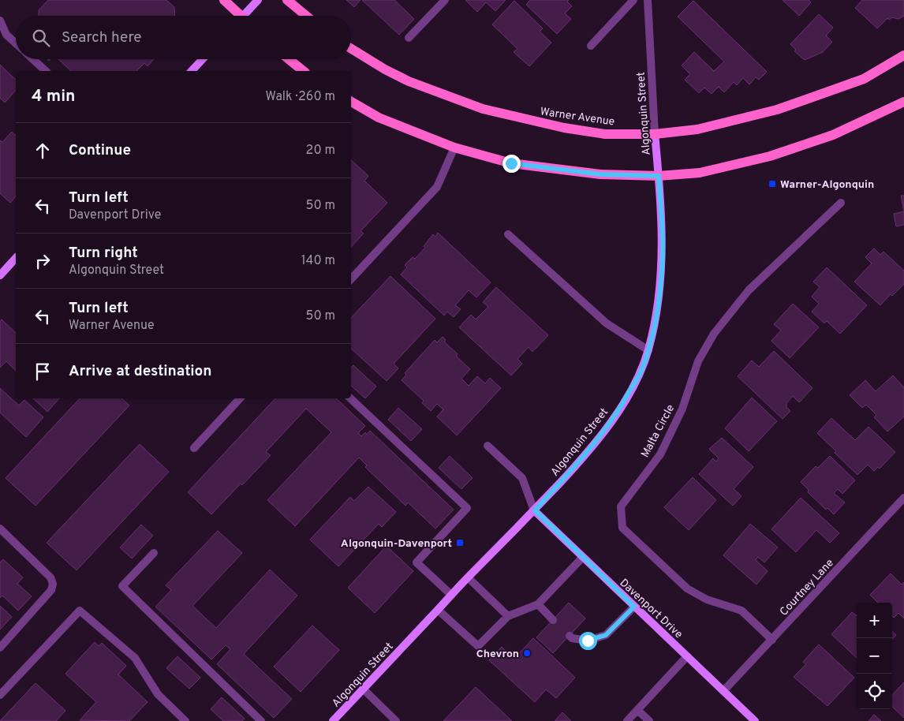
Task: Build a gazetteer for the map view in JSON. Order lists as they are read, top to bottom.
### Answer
{
  "streets": {
    "main road": ["Algonquin Street", "Warner Avenue", "Davenport Drive"],
    "street": ["Malta Circle", "Courtney Lane"]
  },
  "crossings": [
    ["Algonquin Street", "Warner Avenue"],
    ["Algonquin Street", "Davenport Drive"],
    ["Malta Circle", "Courtney Lane"],
    ["Courtney Lane", "Davenport Drive"]
  ],
  "places": {
    "transit": ["Warner-Algonquin", "Algonquin-Davenport"],
    "other": ["Chevron"]
  },
  "page": {
    "search": "Search here",
    "heading": ["4 min", "Walk · 260 m"],
    "list": [
      ["Continue", "20 m"],
      ["Turn left", "Davenport Drive", "50 m"],
      ["Turn right", "Algonquin Street", "140 m"],
      ["Turn left", "Warner Avenue", "50 m"],
      "Arrive at destination"
    ],
    "map_buttons": ["+", "−"]
  }
}
